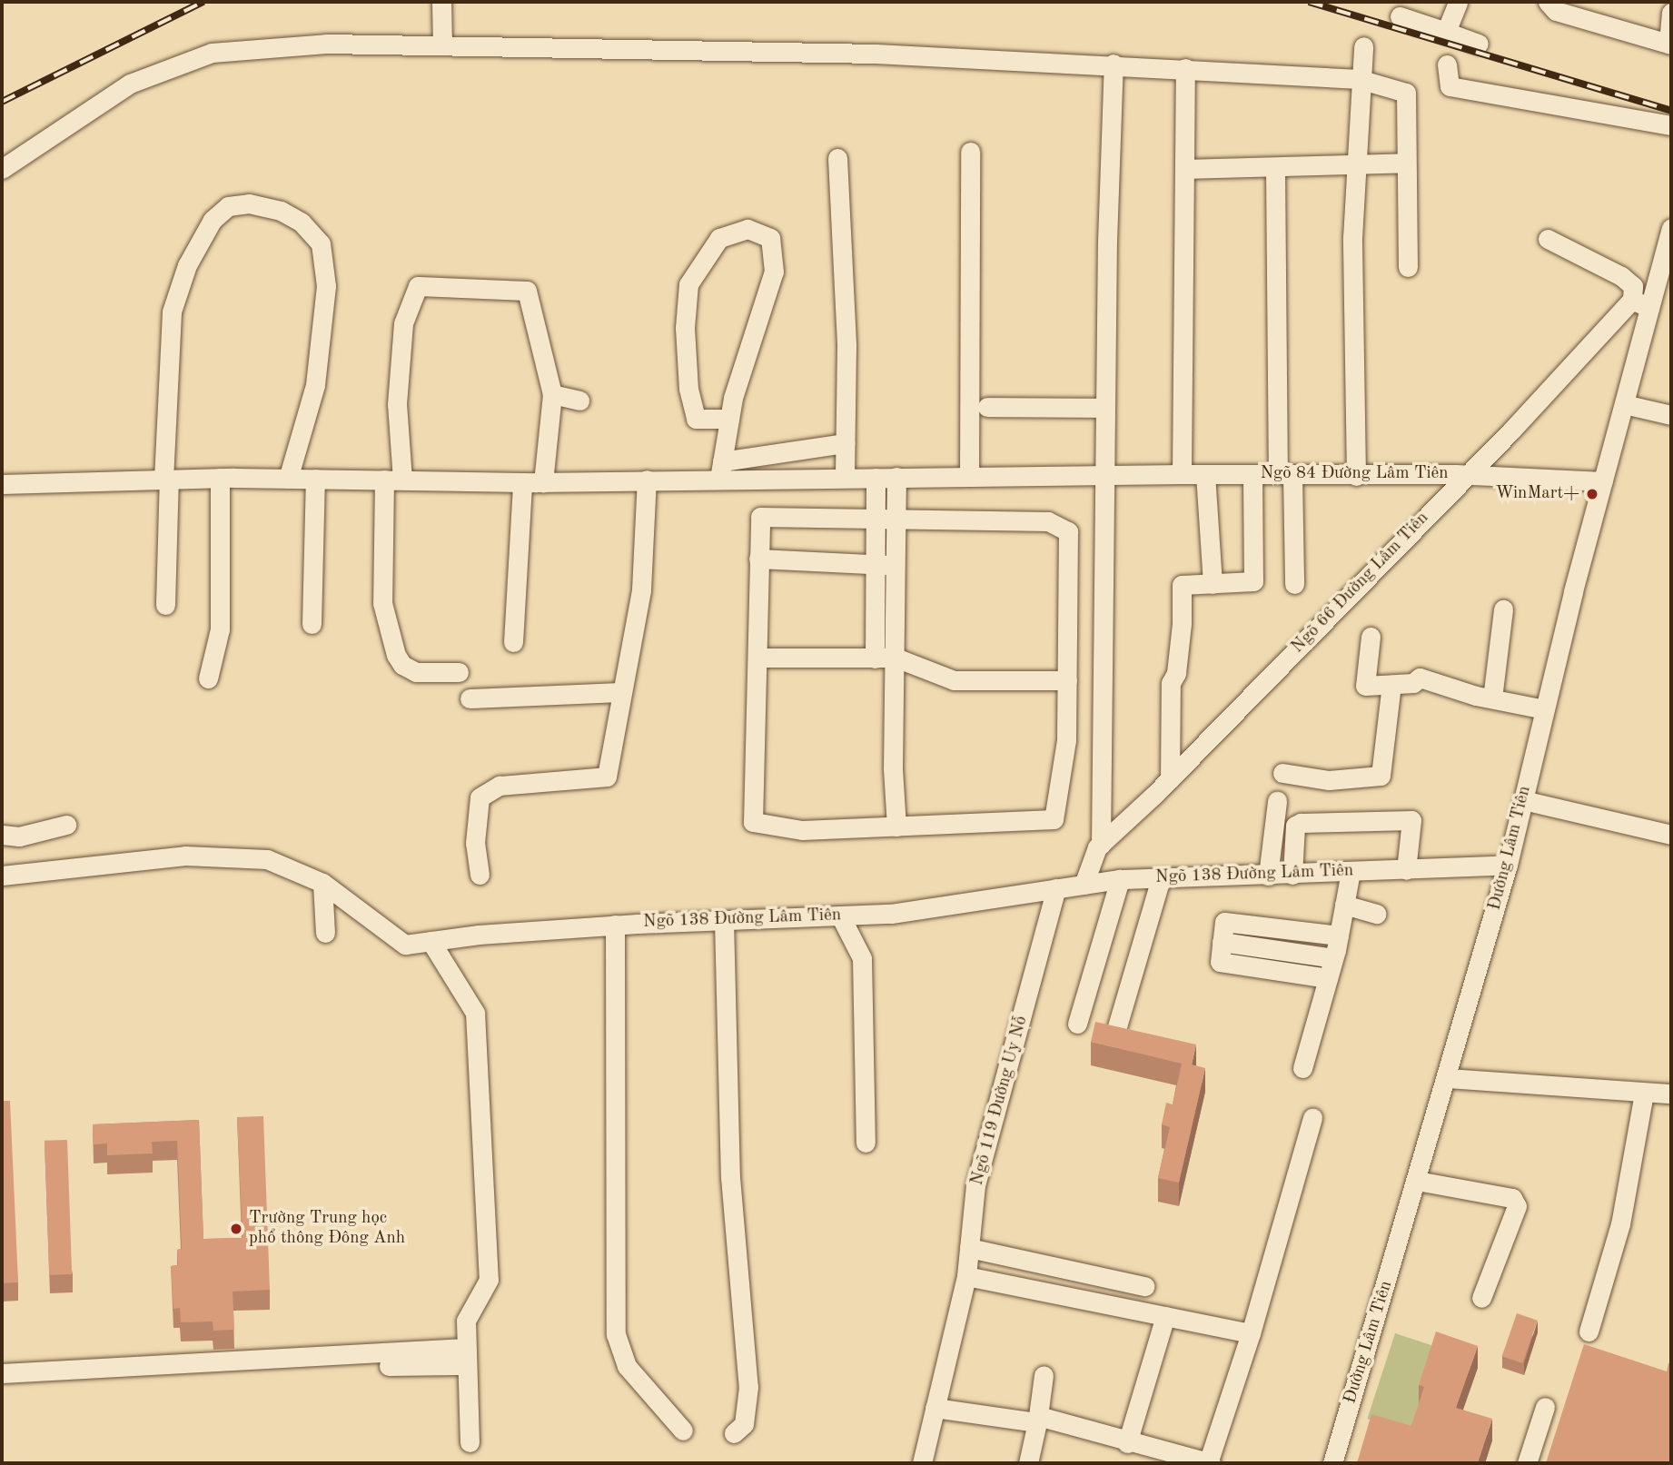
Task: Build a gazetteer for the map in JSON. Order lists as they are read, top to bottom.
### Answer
{
  "streets": {
    "street": [
      "Ngõ 84 Đường Lâm Tiên",
      "Ngõ 66 Đường Lâm Tiên",
      "Đường Lâm Tiên",
      "Ngõ 138 Đường Lâm Tiên",
      "Ngõ 119 Đường Uy Nỗ"
    ]
  },
  "crossings": [
    ["Ngõ 84 Đường Lâm Tiên", "Ngõ 66 Đường Lâm Tiên"],
    ["Ngõ 84 Đường Lâm Tiên", "Đường Lâm Tiên"],
    ["Ngõ 66 Đường Lâm Tiên", "Đường Lâm Tiên"],
    ["Ngõ 66 Đường Lâm Tiên", "Ngõ 138 Đường Lâm Tiên"],
    ["Đường Lâm Tiên", "Ngõ 138 Đường Lâm Tiên"],
    ["Ngõ 138 Đường Lâm Tiên", "Ngõ 119 Đường Uy Nỗ"]
  ],
  "places": ["WinMart+", "Trường Trung học phổ thông Đông Anh"]
}
